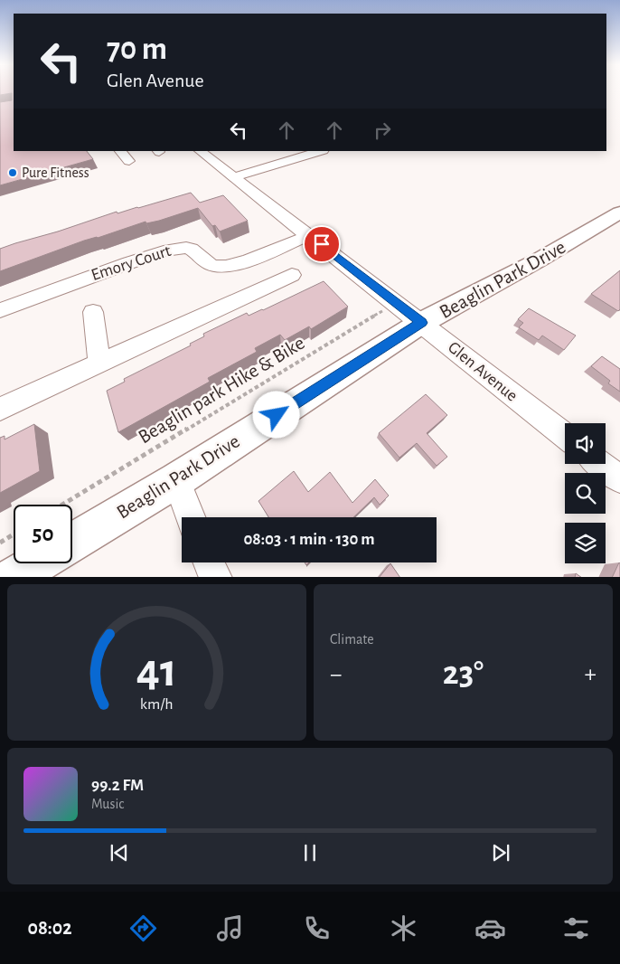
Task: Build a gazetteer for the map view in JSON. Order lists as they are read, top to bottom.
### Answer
{
  "streets": {
    "main road": ["Beaglin Park Drive"],
    "street": ["Emory Court", "Glen Avenue"],
    "path": ["Beaglin park Hike & Bike"]
  },
  "crossings": [
    ["Emory Court", "Glen Avenue"],
    ["Beaglin Park Drive", "Glen Avenue"],
    ["Glen Avenue", "Beaglin park Hike & Bike"]
  ],
  "places": ["Pure Fitness"],
  "page": {
    "turn": ["70 m", "Glen Avenue"],
    "limit": "50",
    "trip": "08:03 · 1 min · 130 m",
    "tile": "Climate",
    "heat": ["−", "23°", "+"],
    "song": ["99.2 FM", "Music"],
    "tabs": "08:02",
    "gauge": ["41", "km/h"]
  }
}
